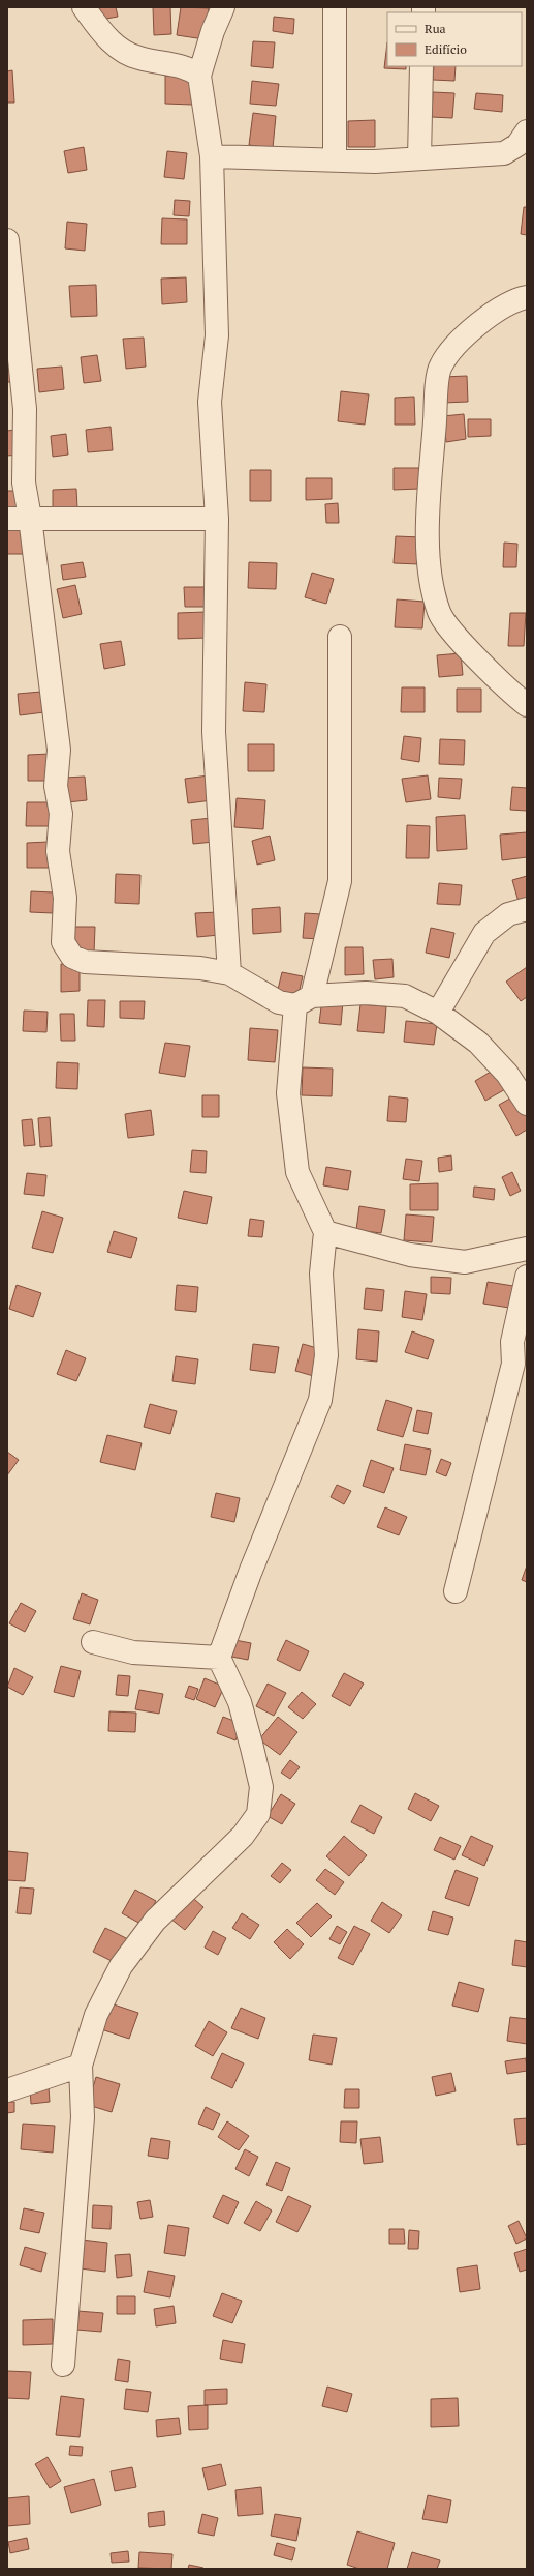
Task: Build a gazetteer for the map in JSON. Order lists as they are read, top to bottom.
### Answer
{
  "legend": ["Rua", "Edifício"]
}
